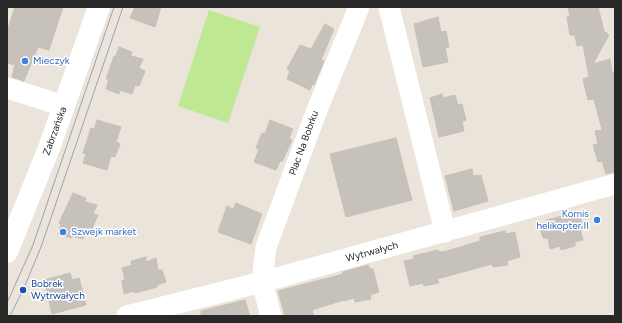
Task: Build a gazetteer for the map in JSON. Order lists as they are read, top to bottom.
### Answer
{
  "streets": {
    "street": ["Zabrzańska", "Plac Na Bobrku", "Wytrwałych"]
  },
  "crossings": [
    ["Plac Na Bobrku", "Wytrwałych"]
  ],
  "places": [
    "Mieczyk",
    "Komis helikopter II",
    "Szwejk market",
    "Bobrek Wytrwałych"
  ]
}
